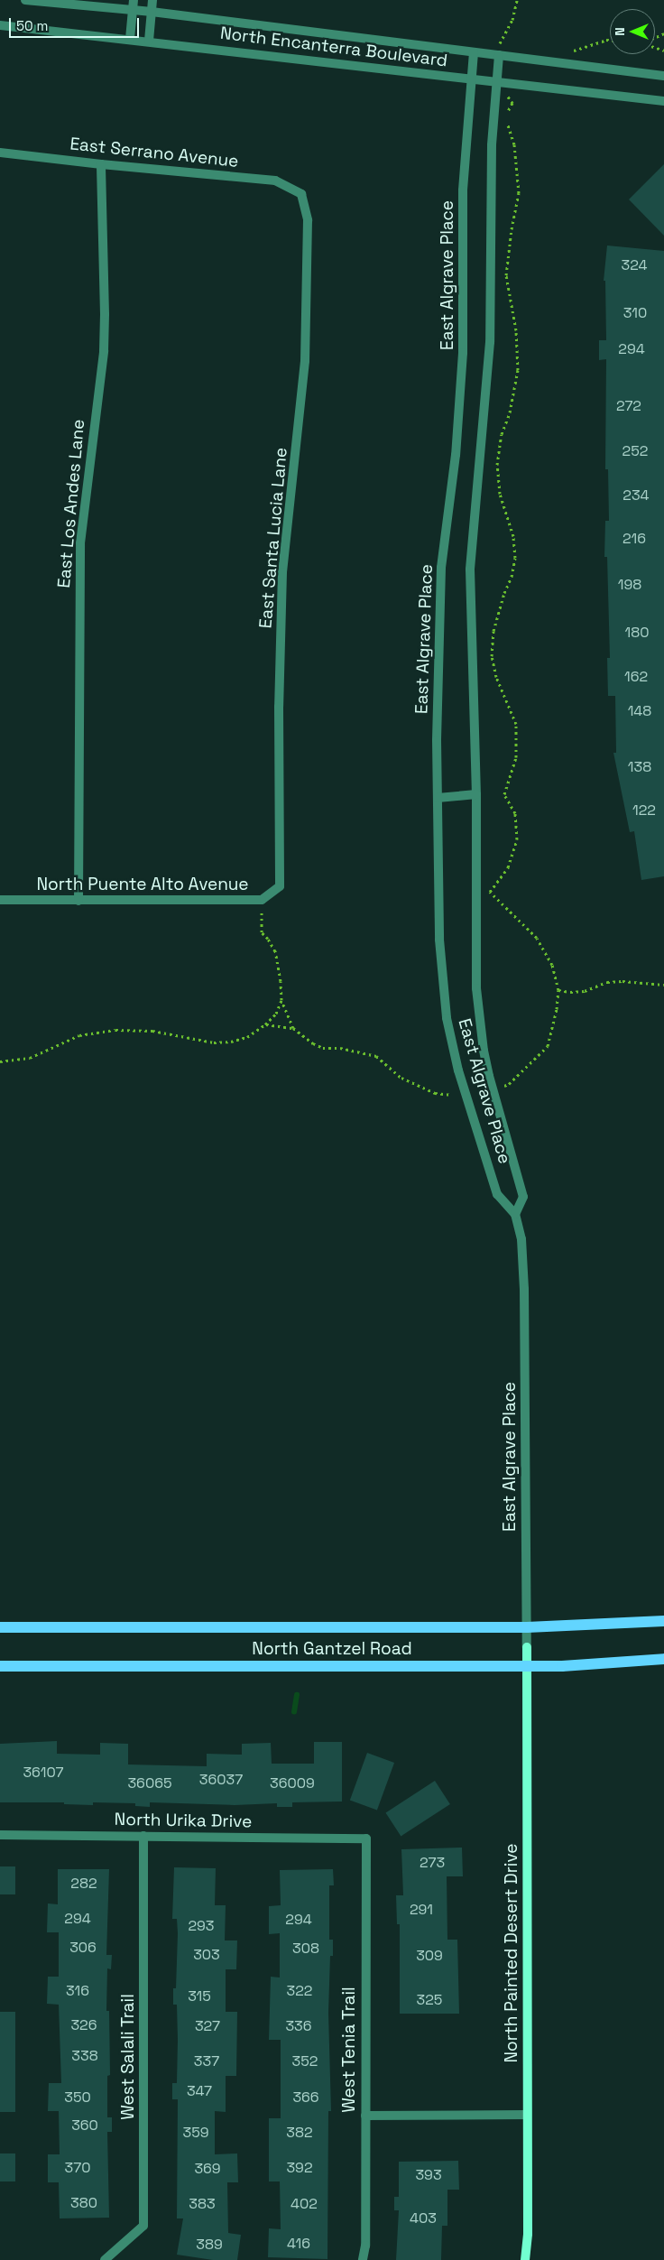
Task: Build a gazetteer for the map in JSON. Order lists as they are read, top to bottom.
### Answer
{
  "streets": {
    "main road": ["North Gantzel Road"],
    "street": [
      "North Encanterra Boulevard",
      "East Serrano Avenue",
      "East Algrave Place",
      "East Los Andes Lane",
      "East Santa Lucia Lane",
      "North Puente Alto Avenue",
      "North Urika Drive",
      "North Painted Desert Drive",
      "West Tenia Trail",
      "West Salali Trail"
    ]
  },
  "crossings": [
    ["North Encanterra Boulevard", "East Algrave Place"],
    ["East Serrano Avenue", "East Los Andes Lane"],
    ["East Serrano Avenue", "East Santa Lucia Lane"],
    ["East Algrave Place", "North Gantzel Road"],
    ["East Algrave Place", "North Painted Desert Drive"],
    ["East Los Andes Lane", "North Puente Alto Avenue"],
    ["East Santa Lucia Lane", "North Puente Alto Avenue"],
    ["North Gantzel Road", "North Painted Desert Drive"],
    ["North Urika Drive", "West Tenia Trail"],
    ["North Urika Drive", "West Salali Trail"]
  ],
  "house_numbers": [
    "324",
    "310",
    "294",
    "272",
    "252",
    "234",
    "216",
    "198",
    "180",
    "162",
    "148",
    "138",
    "122",
    "36107",
    "36037",
    "36065",
    "36009",
    "273",
    "282",
    "291",
    "294",
    "294",
    "293",
    "306",
    "308",
    "303",
    "309",
    "316",
    "322",
    "315",
    "325",
    "326",
    "327",
    "336",
    "338",
    "337",
    "352",
    "347",
    "350",
    "366",
    "360",
    "359",
    "382",
    "370",
    "392",
    "369",
    "393",
    "380",
    "383",
    "402",
    "403",
    "416",
    "389"
  ],
  "scale_bar": "50 m",
  "north": "left"
}
